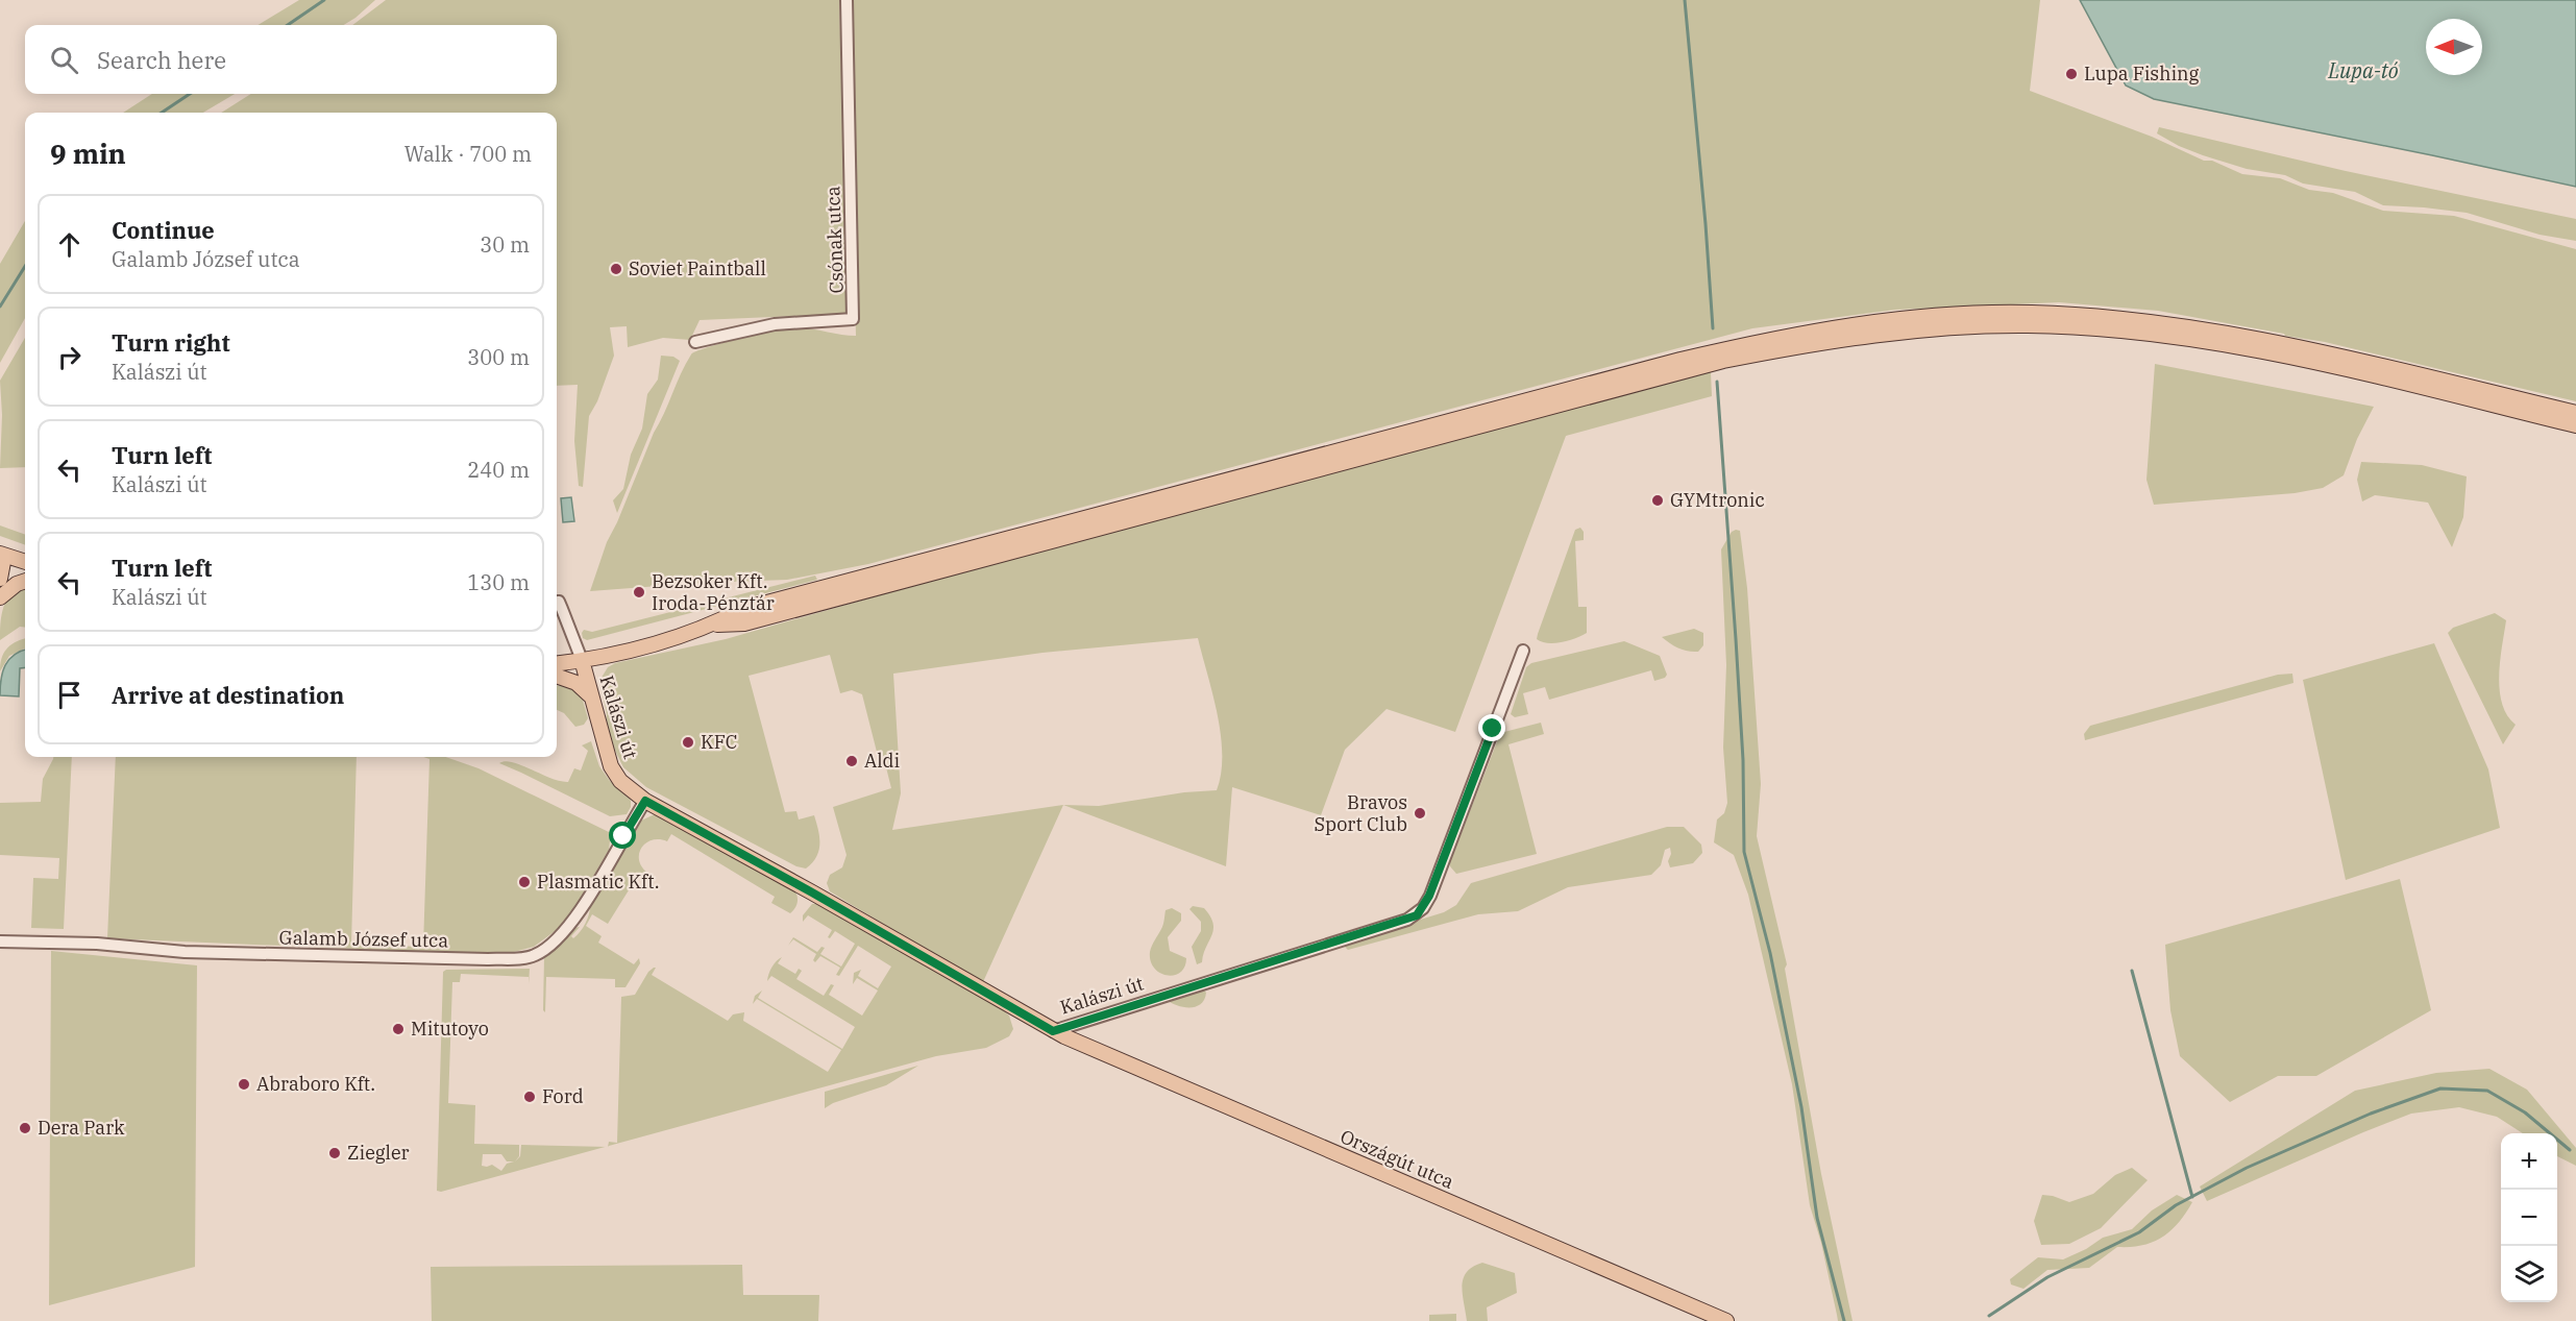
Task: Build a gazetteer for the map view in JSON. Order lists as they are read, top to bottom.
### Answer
{
  "streets": {
    "main road": ["Kalászi út", "Országút utca"],
    "street": ["Csónak utca", "Galamb József utca"]
  },
  "crossings": [
    ["Kalászi út", "Galamb József utca"],
    ["Kalászi út", "Országút utca"]
  ],
  "water": ["Lupa-tó"],
  "places": [
    "Lupa Fishing",
    "Soviet Paintball",
    "GYMtronic",
    "Bezsoker Kft. Iroda-Pénztár",
    "KFC",
    "Aldi",
    "Bravos Sport Club",
    "Plasmatic Kft.",
    "Mitutoyo",
    "Abraboro Kft.",
    "Ford",
    "Dera Park",
    "Ziegler"
  ],
  "north": "left",
  "page": {
    "search": "Search here",
    "heading": ["9 min", "Walk · 700 m"],
    "list": [
      ["Continue", "Galamb József utca", "30 m"],
      ["Turn right", "Kalászi út", "300 m"],
      ["Turn left", "Kalászi út", "240 m"],
      ["Turn left", "Kalászi út", "130 m"],
      "Arrive at destination"
    ],
    "map_buttons": ["+", "−"]
  }
}
